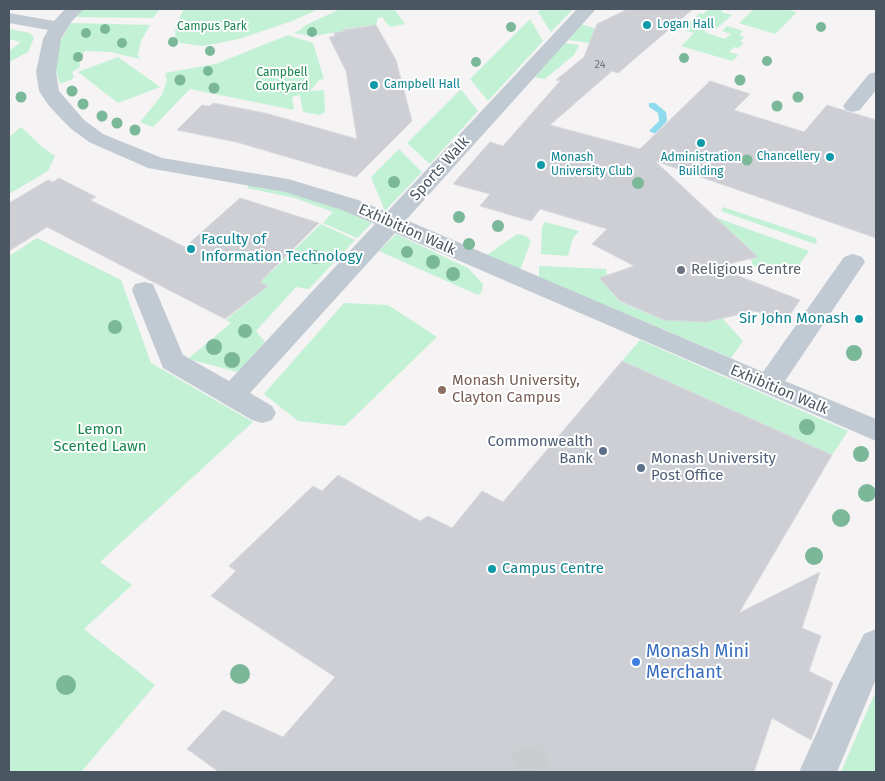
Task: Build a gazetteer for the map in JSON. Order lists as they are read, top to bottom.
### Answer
{
  "streets": {
    "street": ["Sports Walk", "Exhibition Walk"]
  },
  "crossings": [
    ["Sports Walk", "Exhibition Walk"]
  ],
  "parks": ["Campus Park", "Campbell Courtyard", "Lemon Scented Lawn"],
  "places": [
    "Logan Hall",
    "Campbell Hall",
    "Administration Building",
    "Chancellery",
    "Monash University Club",
    "Faculty of Information Technology",
    "Religious Centre",
    "Sir John Monash",
    "Monash University, Clayton Campus",
    "Commonwealth Bank",
    "Monash University Post Office",
    "Campus Centre",
    "Monash Mini Merchant"
  ],
  "house_numbers": ["24"]
}
